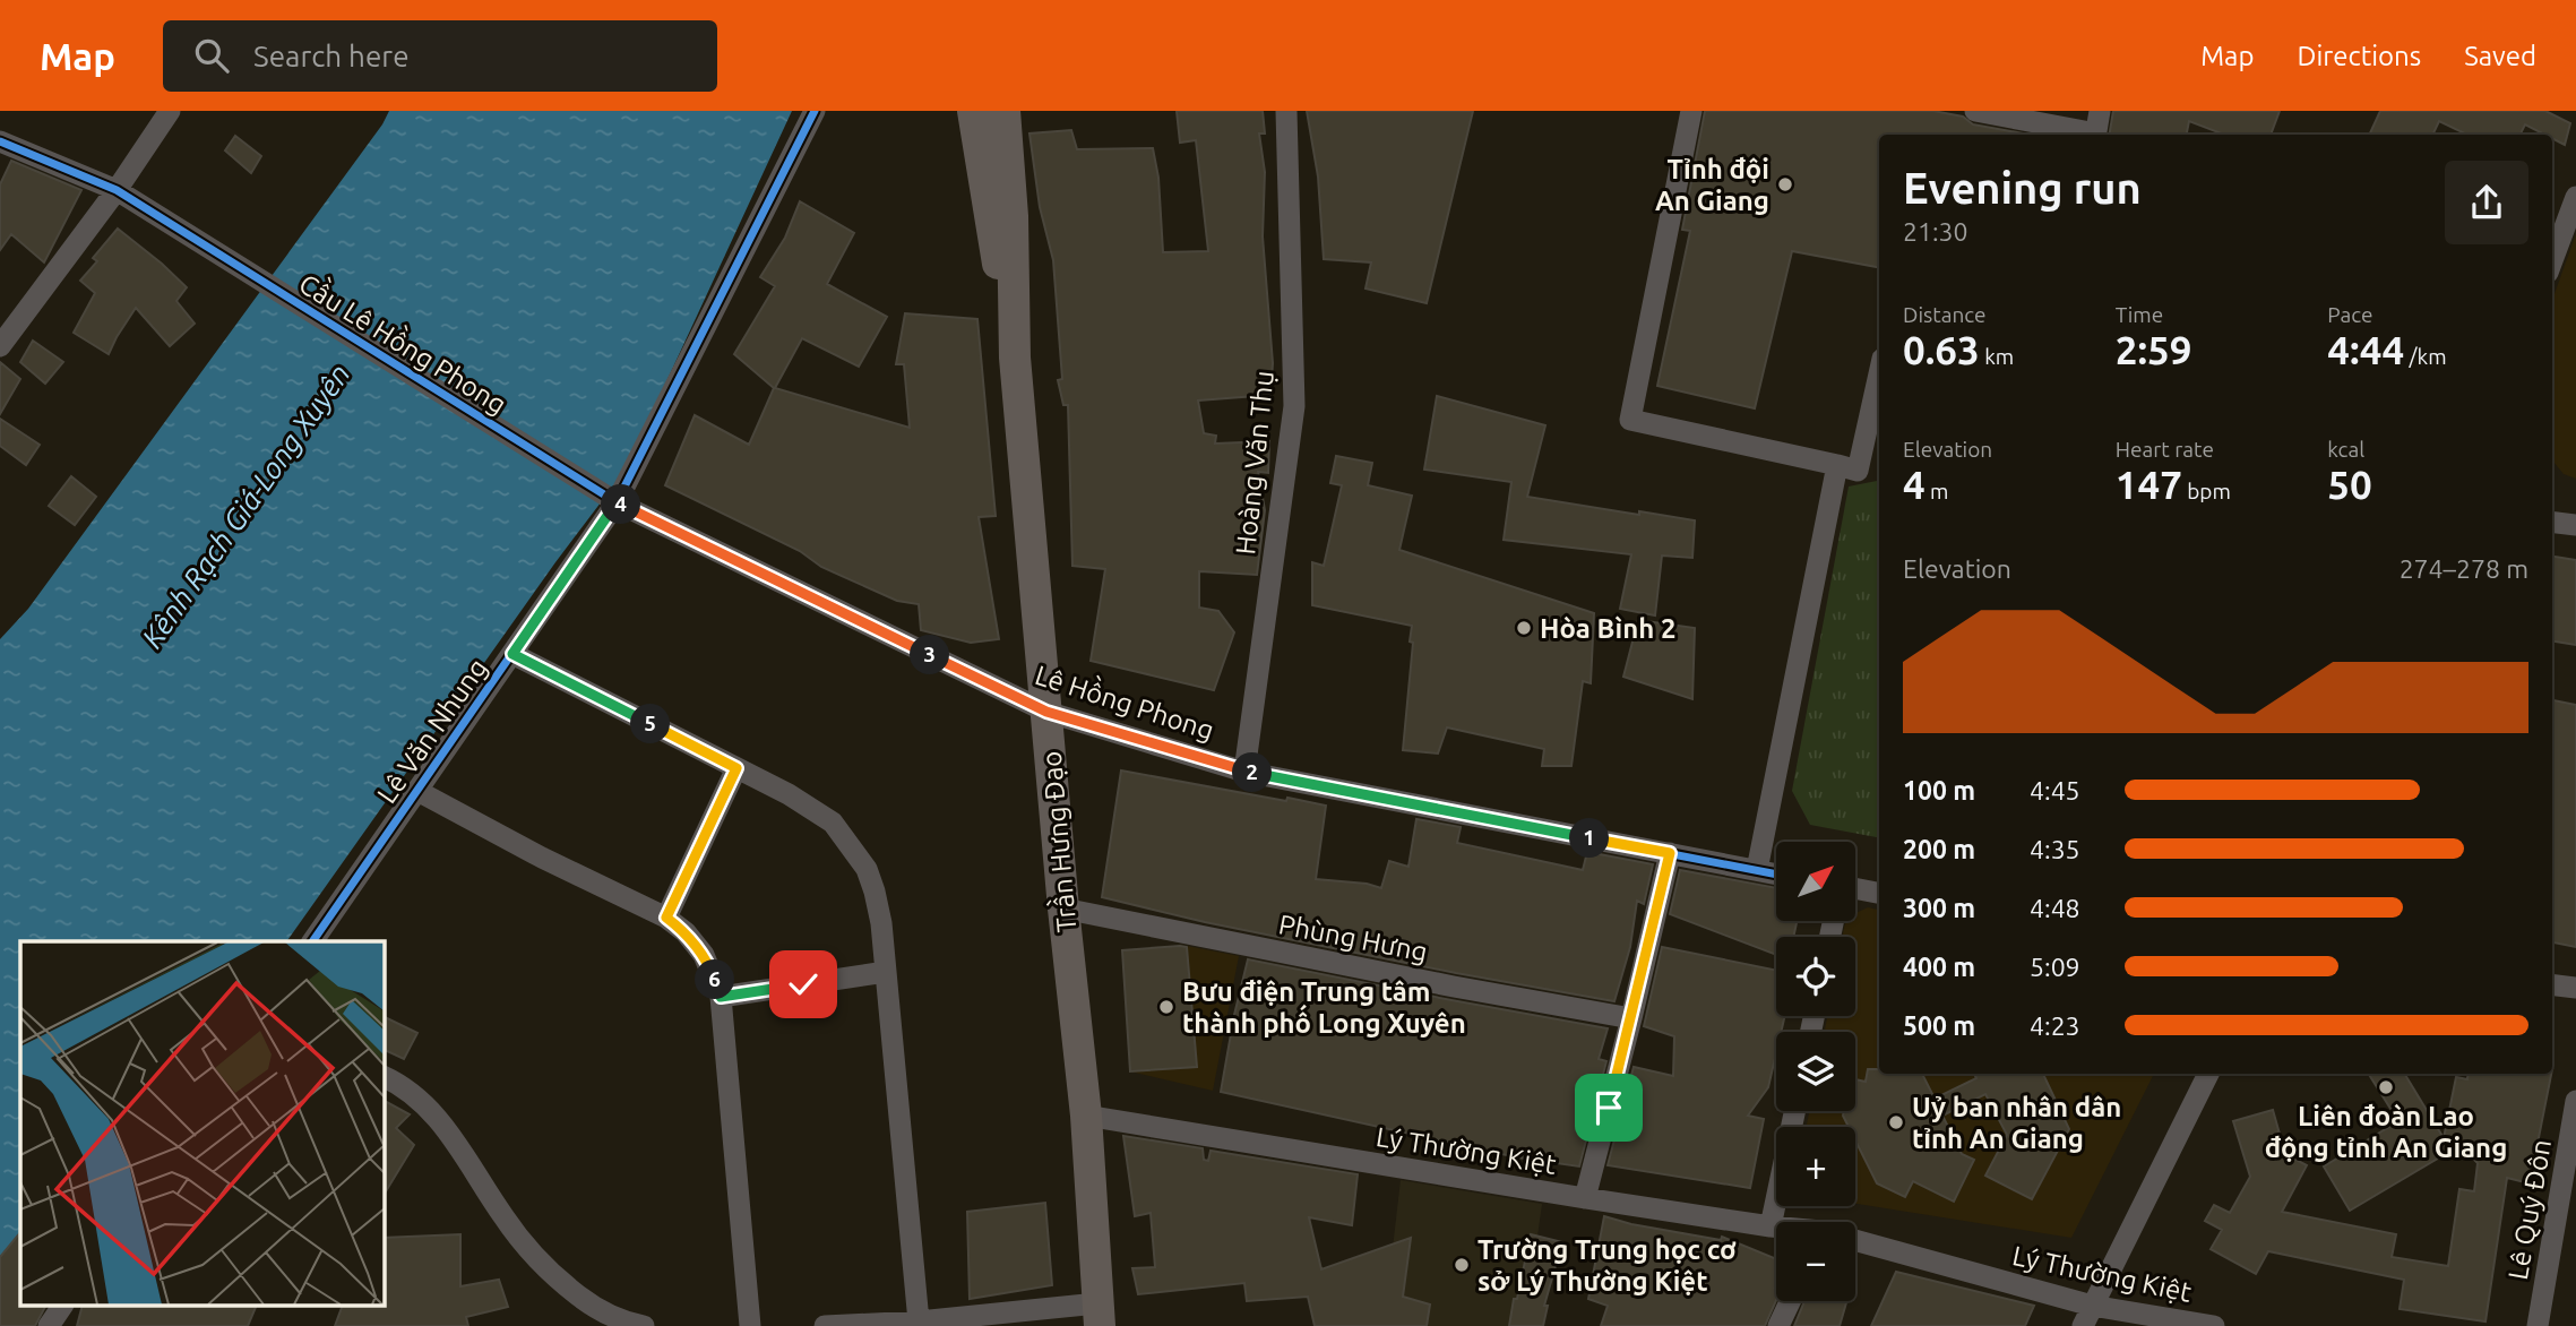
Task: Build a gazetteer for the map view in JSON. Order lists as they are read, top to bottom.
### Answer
{
  "streets": {
    "highway": ["Trần Hưng Đạo"],
    "street": [
      "Cầu Lê Hồng Phong",
      "Hoàng Văn Thụ",
      "Lê Hồng Phong",
      "Lê Văn Nhung",
      "Phùng Hưng",
      "Lý Thường Kiệt",
      "Lê Quý Đôn"
    ]
  },
  "crossings": [
    ["Cầu Lê Hồng Phong", "Lê Hồng Phong"],
    ["Cầu Lê Hồng Phong", "Lê Văn Nhung"],
    ["Hoàng Văn Thụ", "Lê Hồng Phong"],
    ["Lê Hồng Phong", "Lê Văn Nhung"],
    ["Lê Hồng Phong", "Trần Hưng Đạo"],
    ["Trần Hưng Đạo", "Phùng Hưng"],
    ["Trần Hưng Đạo", "Lý Thường Kiệt"]
  ],
  "water": ["Kênh Rạch Giá-Long Xuyên"],
  "places": [
    "Tỉnh đội An Giang",
    "Hòa Bình 2",
    "Bưu điện Trung tâm thành phố Long Xuyên",
    "Liên đoàn Lao động tỉnh An Giang",
    "Uỷ ban nhân dân tỉnh An Giang",
    "Trường Trung học cơ sở Lý Thường Kiệt"
  ],
  "north": "top right",
  "page": {
    "header": "Map",
    "search": "Search here",
    "nav": ["Map", "Directions", "Saved"],
    "heading": ["Evening run", "21:30"],
    "stats": [
      ["Distance", "0.63 km"],
      ["Time", "2:59"],
      ["Pace", "4:44 /km"],
      ["Elevation", "4 m"],
      ["Heart rate", "147 bpm"],
      ["kcal", "50"]
    ],
    "pins": [
      "4",
      "3",
      "5",
      "2",
      "1",
      "6"
    ],
    "chart": ["Elevation", "274–278 m"],
    "list": [
      {
        "name": "100 m",
        "note": "4:45"
      },
      {
        "name": "200 m",
        "note": "4:35"
      },
      {
        "name": "300 m",
        "note": "4:48"
      },
      {
        "name": "400 m",
        "note": "5:09"
      },
      {
        "name": "500 m",
        "note": "4:23"
      }
    ],
    "map_buttons": ["+", "−"]
  }
}
